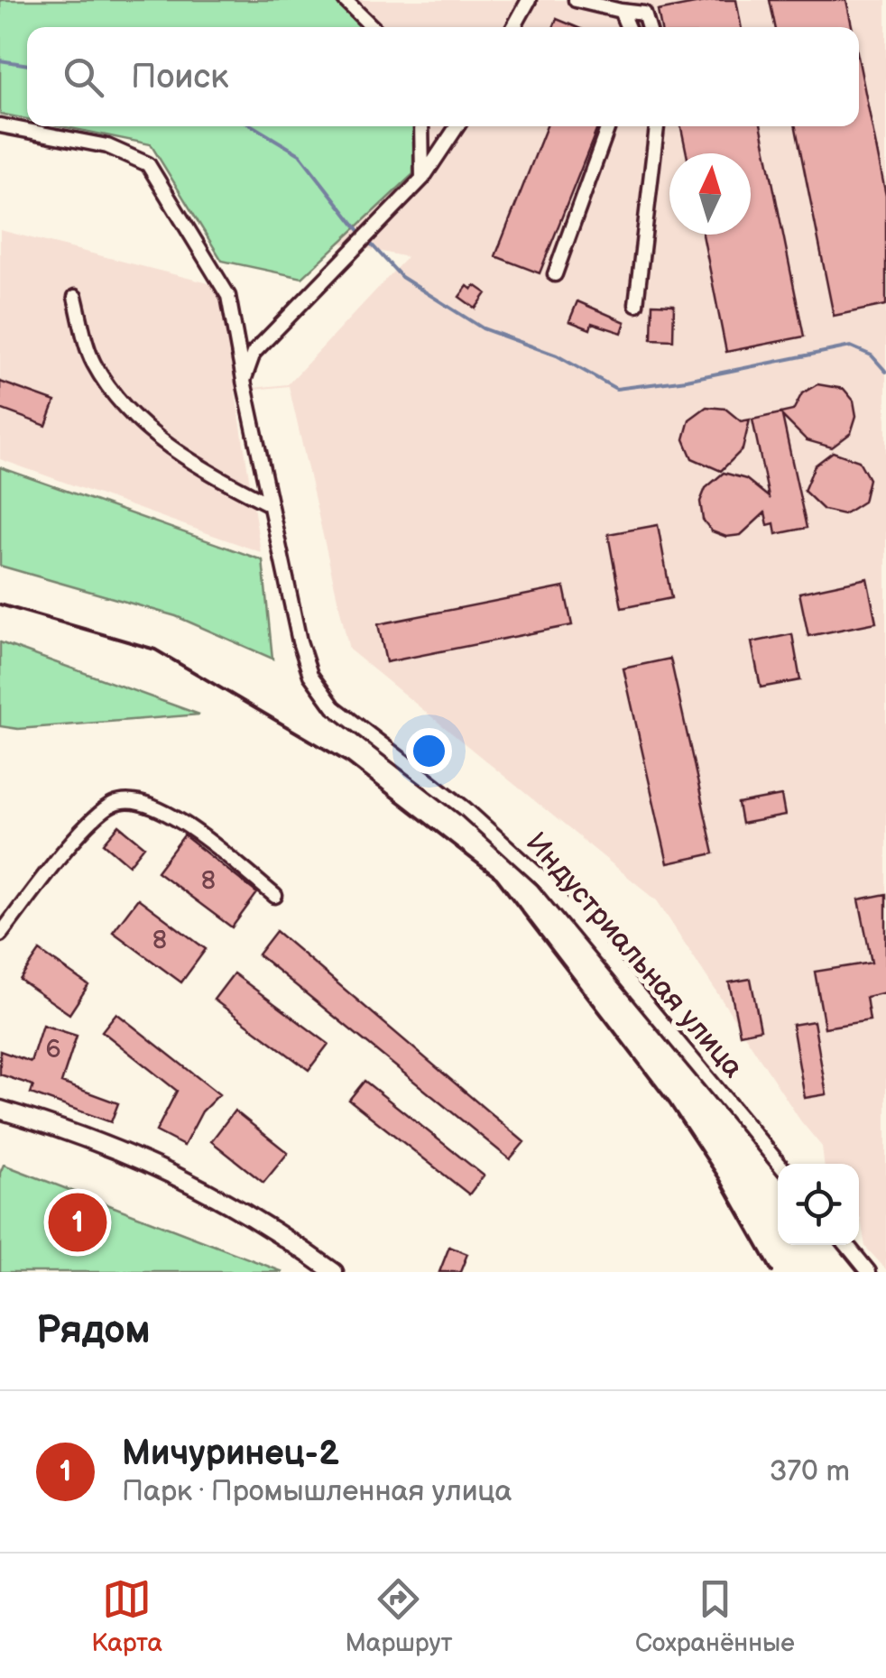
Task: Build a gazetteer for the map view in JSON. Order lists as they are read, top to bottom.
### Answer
{
  "streets": {
    "street": ["Индустриальная улица"]
  },
  "house_numbers": ["8", "8", "6"],
  "north": "top",
  "page": {
    "search": "Поиск",
    "pins": "1",
    "heading": "Рядом",
    "list": [
      {
        "mark": "1",
        "name": "Мичуринец-2",
        "note": "Парк · Промышленная улица",
        "value": "370 m"
      }
    ],
    "nav": ["Карта", "Маршрут", "Сохранённые"]
  }
}
